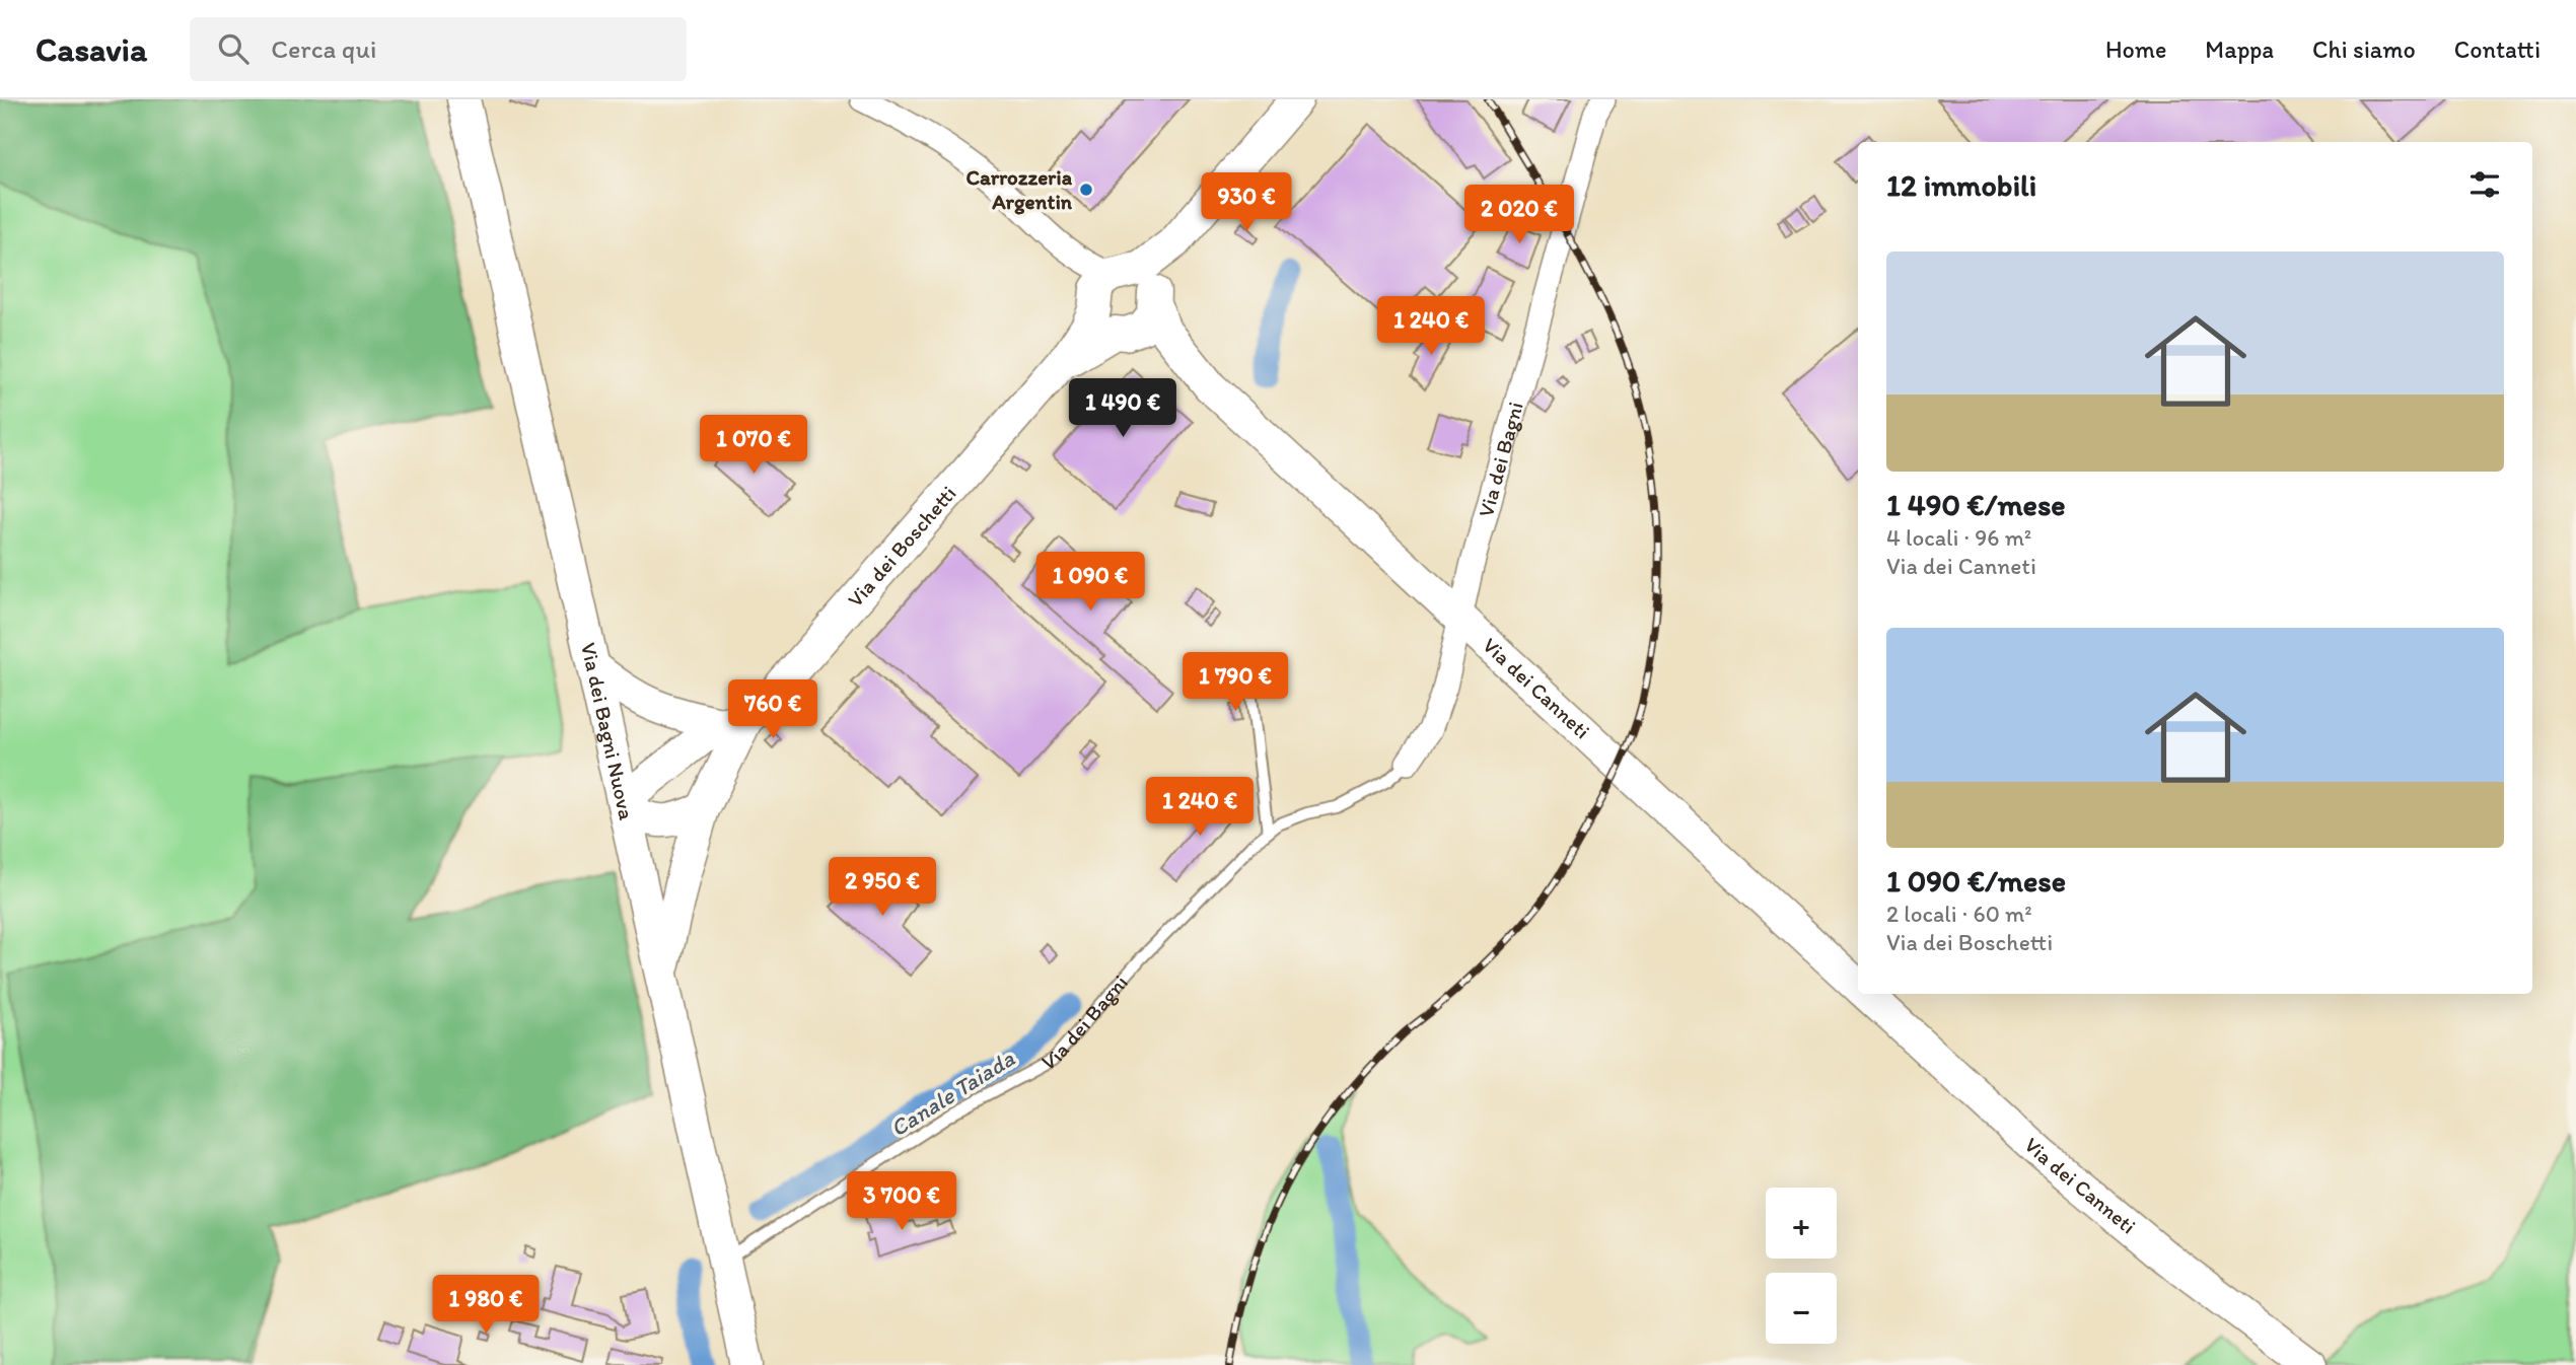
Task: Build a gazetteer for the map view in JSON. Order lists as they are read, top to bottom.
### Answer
{
  "streets": {
    "street": [
      "Via dei Bagni",
      "Via dei Boschetti",
      "Via dei Canneti",
      "Via dei Bagni Nuova"
    ]
  },
  "crossings": [
    ["Via dei Bagni", "Via dei Canneti"],
    ["Via dei Bagni", "Via dei Bagni Nuova"],
    ["Via dei Boschetti", "Via dei Canneti"],
    ["Via dei Boschetti", "Via dei Bagni Nuova"]
  ],
  "water": ["Canale Taiada"],
  "places": ["Carrozzeria Argentin"],
  "page": {
    "header": "Casavia",
    "search": "Cerca qui",
    "nav": [
      "Home",
      "Mappa",
      "Chi siamo",
      "Contatti"
    ],
    "heading": "12 immobili",
    "price": [
      "930 €",
      "2 020 €",
      "1 240 €",
      "1 490 €",
      "1 070 €",
      "1 090 €",
      "1 790 €",
      "760 €",
      "1 240 €",
      "2 950 €",
      "3 700 €",
      "1 980 €"
    ],
    "list": [
      {
        "name": "1 490 €/mese",
        "note": "4 locali · 96 m² · Via dei Canneti"
      },
      {
        "name": "1 090 €/mese",
        "note": "2 locali · 60 m² · Via dei Boschetti"
      }
    ],
    "map_buttons": ["+", "−"]
  }
}
